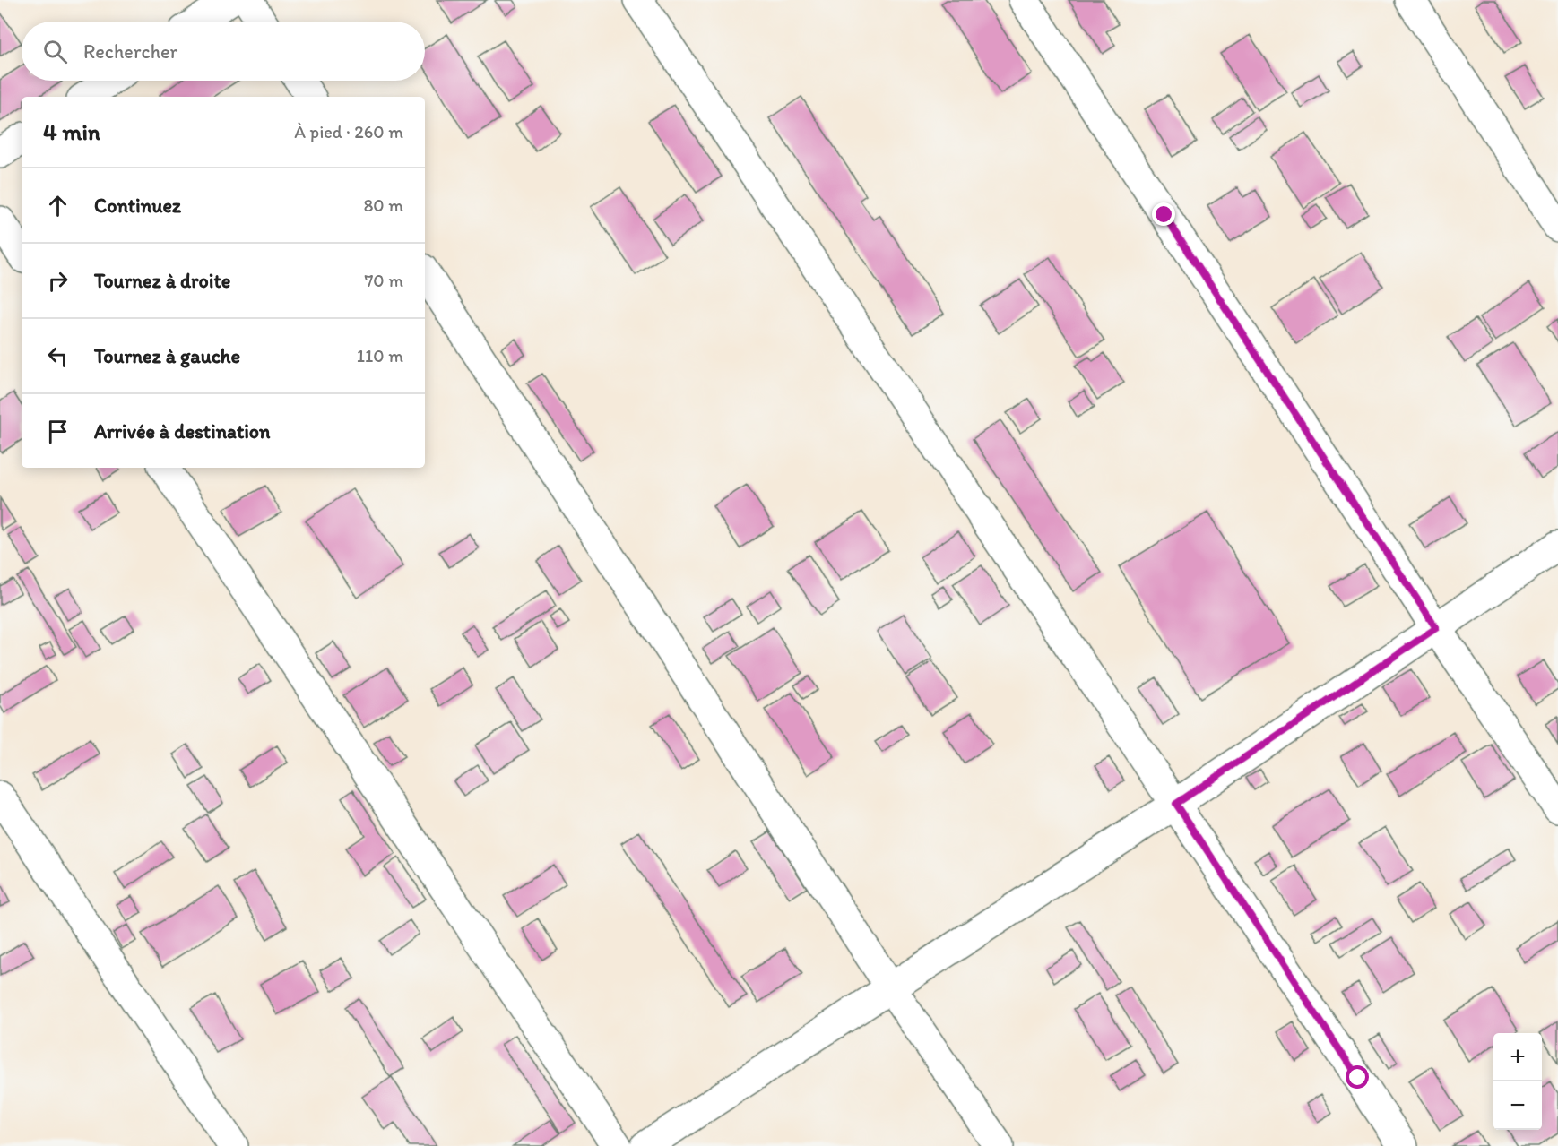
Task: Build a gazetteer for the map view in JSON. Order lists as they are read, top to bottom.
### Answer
{
  "page": {
    "search": "Rechercher",
    "heading": ["4 min", "À pied · 260 m"],
    "list": [
      ["Continuez", "80 m"],
      ["Tournez à droite", "70 m"],
      ["Tournez à gauche", "110 m"],
      "Arrivée à destination"
    ],
    "map_buttons": ["+", "−"]
  }
}
